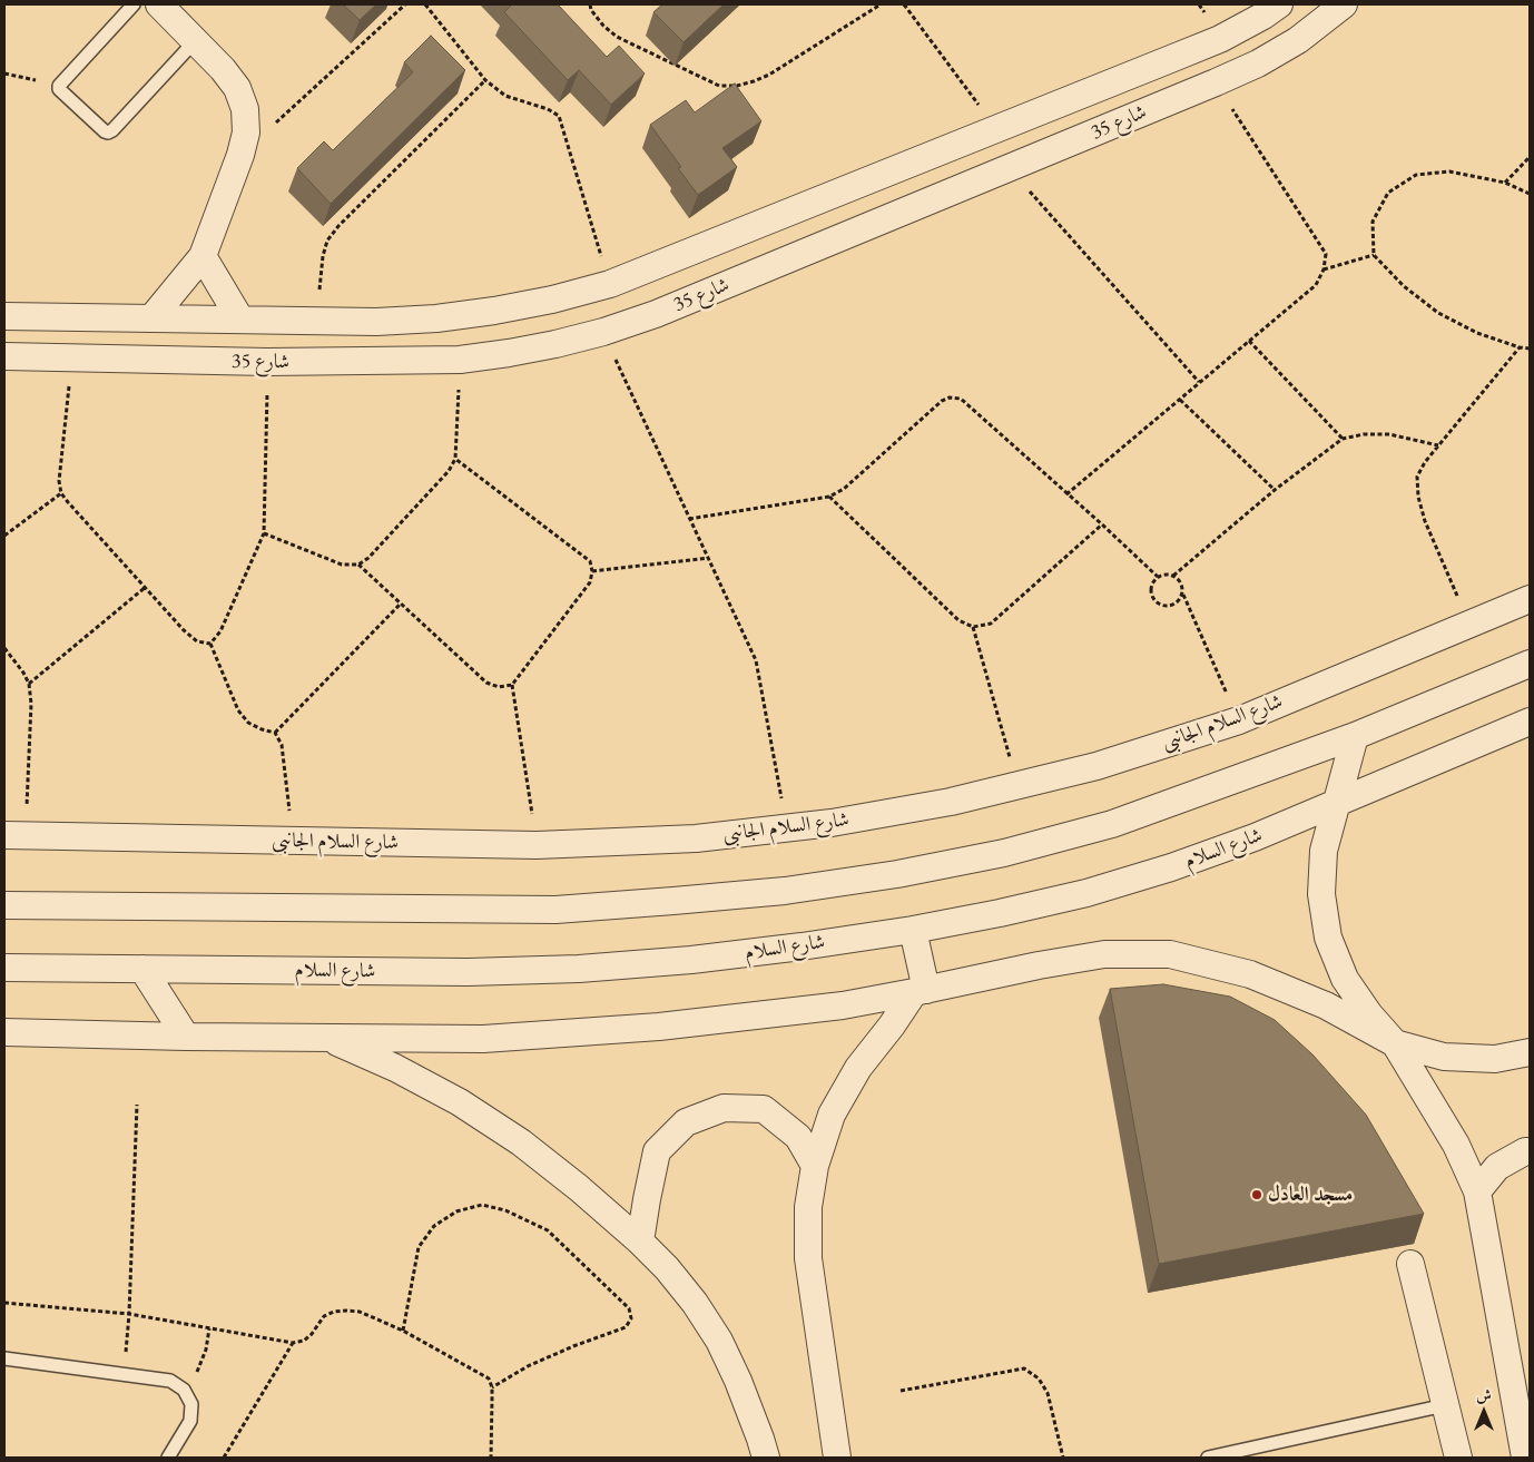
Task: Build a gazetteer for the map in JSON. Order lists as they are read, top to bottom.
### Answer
{
  "streets": {
    "street": ["شارع 35", "شارع السلام الجانبى", "شارع السلام"]
  },
  "places": ["مسجد العادل"],
  "north": "top"
}
